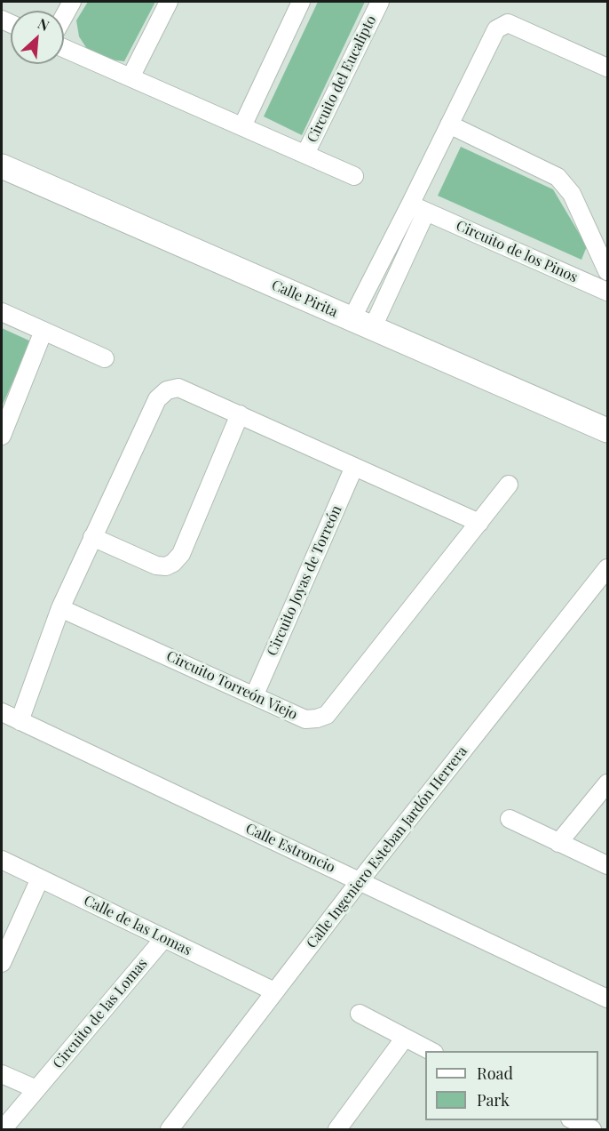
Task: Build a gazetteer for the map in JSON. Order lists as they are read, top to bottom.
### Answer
{
  "streets": {
    "street": [
      "Circuito del Eucalipto",
      "Circuito de los Pinos",
      "Calle Pirita",
      "Circuito Joyas de Torreón",
      "Circuito Torreón Viejo",
      "Calle Ingeniero Esteban Jardón Herrera",
      "Calle Estroncio",
      "Calle de las Lomas",
      "Circuito de las Lomas"
    ]
  },
  "crossings": [
    ["Circuito Joyas de Torreón", "Circuito Torreón Viejo"],
    ["Calle Ingeniero Esteban Jardón Herrera", "Calle Estroncio"],
    ["Calle Ingeniero Esteban Jardón Herrera", "Calle de las Lomas"],
    ["Calle de las Lomas", "Circuito de las Lomas"]
  ],
  "legend": ["Road", "Park"],
  "north": "top right"
}
